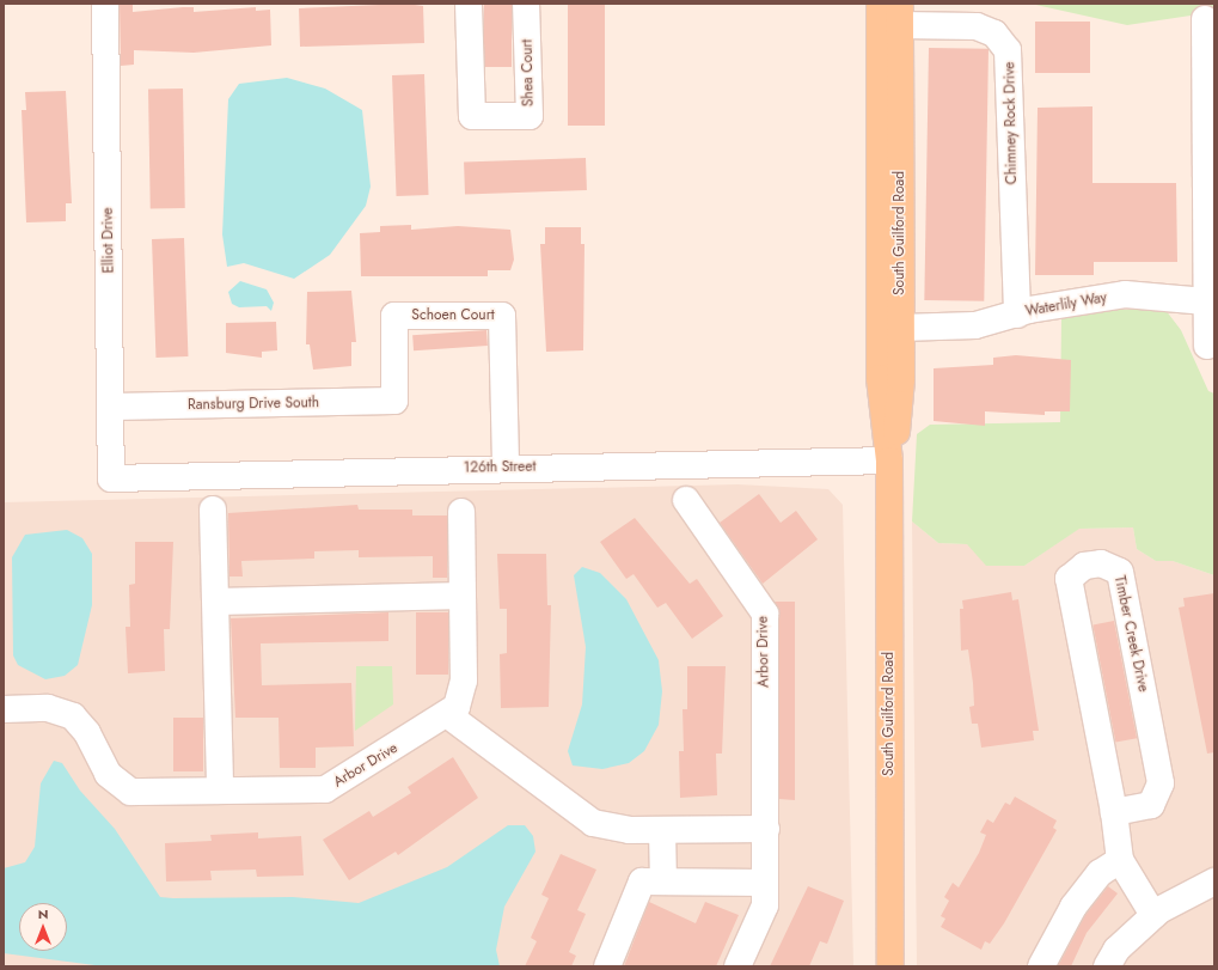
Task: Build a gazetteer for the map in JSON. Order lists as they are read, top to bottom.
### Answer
{
  "streets": {
    "main road": ["South Guilford Road"],
    "street": [
      "Shea Court",
      "Chimney Rock Drive",
      "Elliot Drive",
      "Waterlily Way",
      "Schoen Court",
      "Ransburg Drive South",
      "126th Street",
      "Timber Creek Drive",
      "Arbor Drive"
    ]
  },
  "crossings": [
    ["Chimney Rock Drive", "South Guilford Road"],
    ["Chimney Rock Drive", "Waterlily Way"],
    ["South Guilford Road", "Waterlily Way"],
    ["South Guilford Road", "126th Street"],
    ["Elliot Drive", "Ransburg Drive South"],
    ["Elliot Drive", "126th Street"],
    ["Schoen Court", "Ransburg Drive South"],
    ["Schoen Court", "126th Street"]
  ],
  "north": "top"
}
